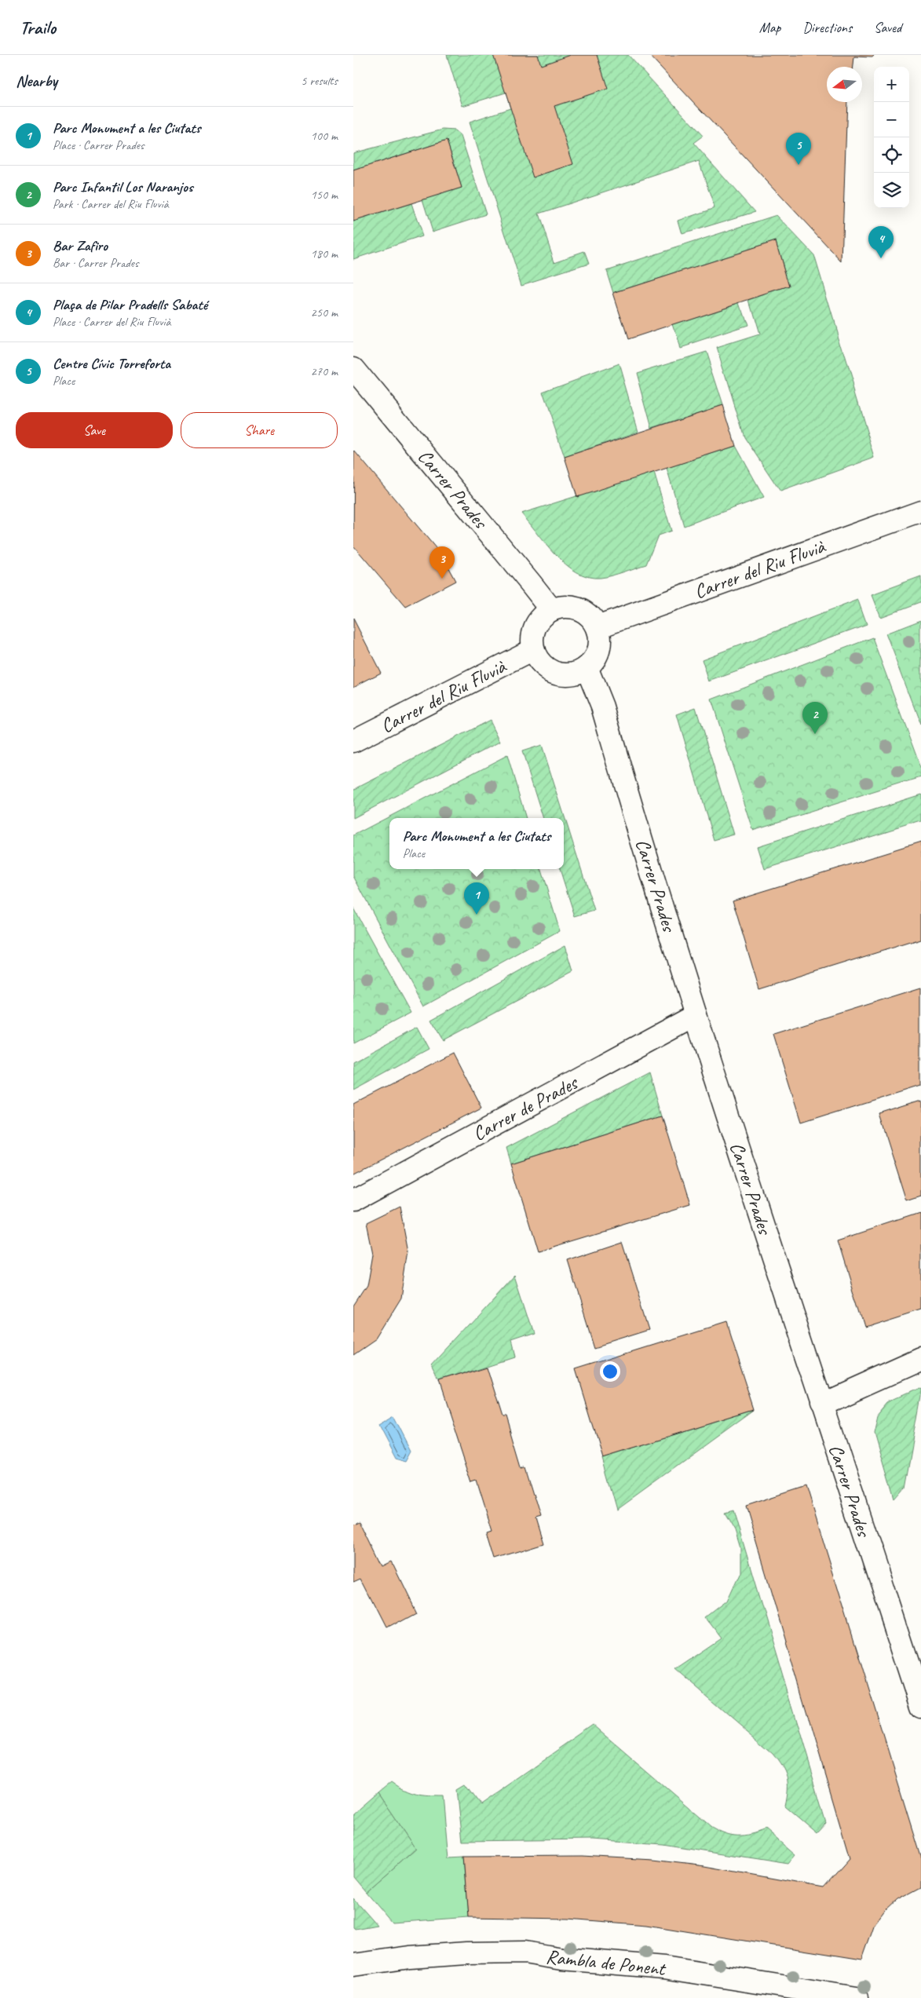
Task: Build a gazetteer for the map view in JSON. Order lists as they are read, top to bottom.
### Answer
{
  "streets": {
    "street": [
      "Carrer Prades",
      "Carrer del Riu Fluvià",
      "Carrer de Prades",
      "Rambla de Ponent"
    ]
  },
  "crossings": [
    ["Carrer Prades", "Carrer del Riu Fluvià"],
    ["Carrer Prades", "Carrer de Prades"]
  ],
  "north": "left",
  "page": {
    "header": "Trailo",
    "nav": ["Map", "Directions", "Saved"],
    "heading": ["Nearby", "5 results"],
    "map_buttons": ["+", "−"],
    "list": [
      {
        "mark": "1",
        "name": "Parc Monument a les Ciutats",
        "note": "Place · Carrer Prades",
        "value": "100 m"
      },
      {
        "mark": "2",
        "name": "Parc Infantil Los Naranjos",
        "note": "Park · Carrer del Riu Fluvià",
        "value": "150 m"
      },
      {
        "mark": "3",
        "name": "Bar Zafiro",
        "note": "Bar · Carrer Prades",
        "value": "180 m"
      },
      {
        "mark": "4",
        "name": "Plaça de Pilar Pradells Sabaté",
        "note": "Place · Carrer del Riu Fluvià",
        "value": "250 m"
      },
      {
        "mark": "5",
        "name": "Centre Cívic Torreforta",
        "note": "Place",
        "value": "270 m"
      }
    ],
    "pins": [
      "5",
      "4",
      "3",
      "2",
      "1"
    ],
    "buttons": ["Save", "Share"],
    "popup": ["Parc Monument a les Ciutats", "Place"]
  }
}
